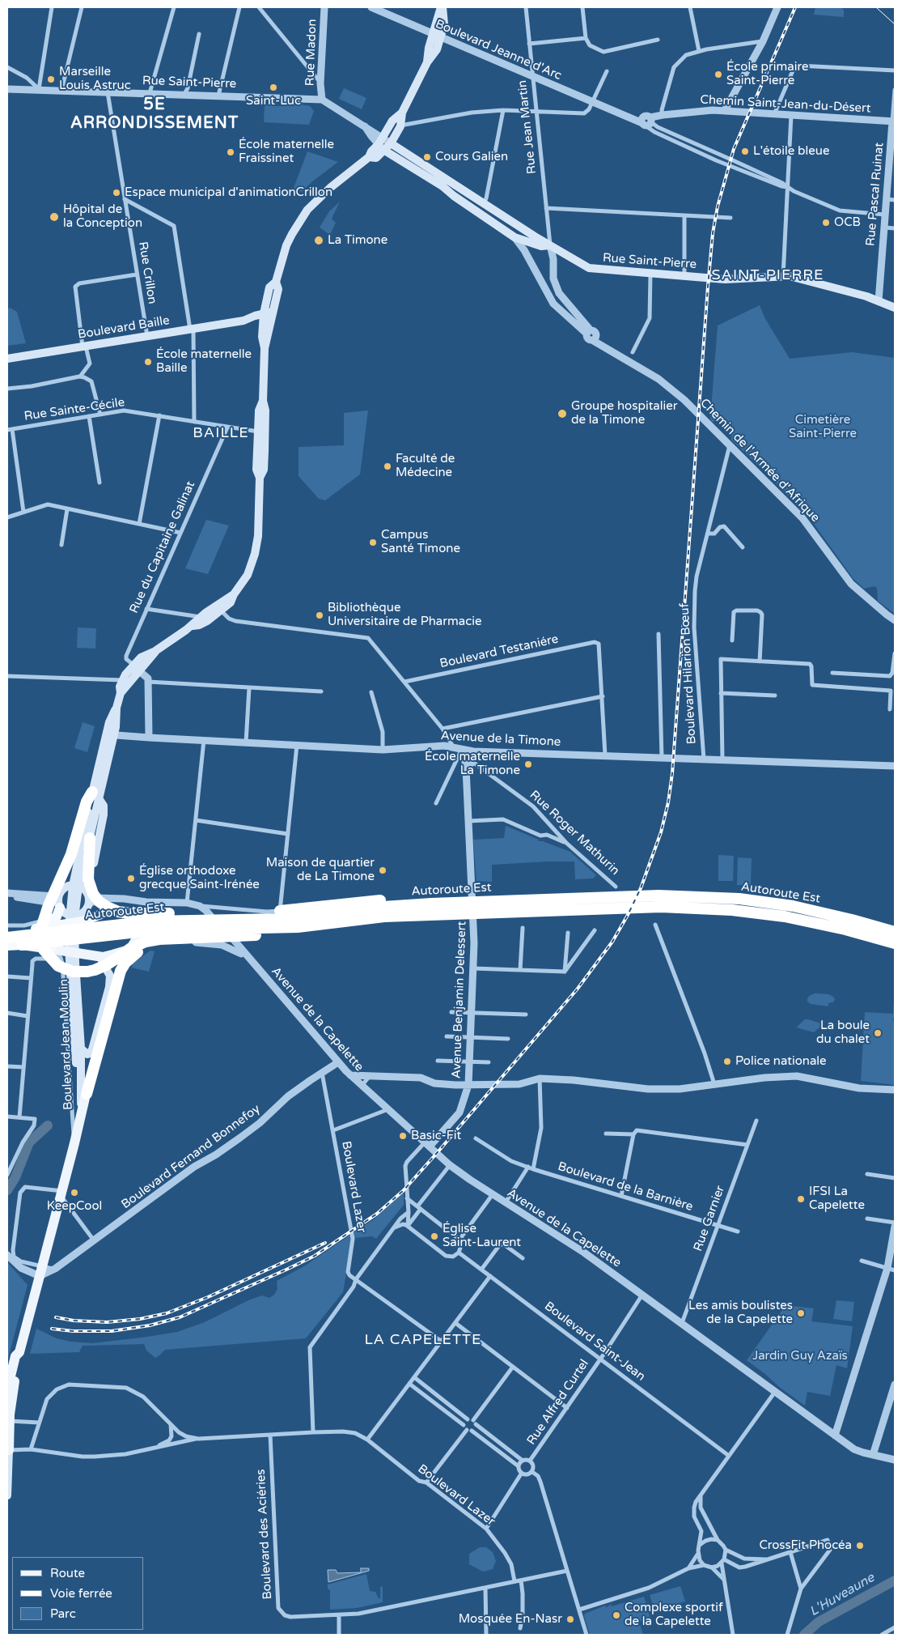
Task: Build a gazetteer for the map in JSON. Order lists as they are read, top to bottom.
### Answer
{
  "streets": {
    "highway": ["Autoroute Est"],
    "main road": ["Rue Saint-Pierre", "Boulevard Baille", "Boulevard Jean Moulin"],
    "street": [
      "Boulevard Jeanne d'Arc",
      "Rue Madon",
      "Chemin Saint-Jean-du-Désert",
      "Rue Jean Martin",
      "Rue Pascal Ruinat",
      "Rue Crillon",
      "Rue Sainte-Cécile",
      "Chemin de l'Armée d'Afrique",
      "Rue du Capitaine Galinat",
      "Boulevard Testaniére",
      "Boulevard Hilarion Bœuf",
      "Avenue de la Timone",
      "Rue Roger Mathurin",
      "Avenue Benjamin Delessert",
      "Avenue de la Capelette",
      "Boulevard Fernand Bonnefoy",
      "Boulevard Lazer",
      "Boulevard de la Barnière",
      "Rue Garnier",
      "Boulevard Saint-Jean",
      "Rue Alfred Curtel",
      "Boulevard des Aciéries"
    ]
  },
  "crossings": [
    ["Boulevard Jeanne d'Arc", "Chemin Saint-Jean-du-Désert"],
    ["Boulevard Jeanne d'Arc", "Rue Jean Martin"],
    ["Boulevard Jeanne d'Arc", "Rue Pascal Ruinat"],
    ["Rue Madon", "Rue Saint-Pierre"],
    ["Rue Saint-Pierre", "Rue Jean Martin"],
    ["Rue Saint-Pierre", "Rue Pascal Ruinat"],
    ["Rue Saint-Pierre", "Rue Crillon"],
    ["Rue Saint-Pierre", "Boulevard Jean Moulin"],
    ["Chemin Saint-Jean-du-Désert", "Rue Pascal Ruinat"],
    ["Rue Crillon", "Boulevard Baille"],
    ["Boulevard Baille", "Boulevard Jean Moulin"],
    ["Rue Sainte-Cécile", "Rue du Capitaine Galinat"],
    ["Rue Sainte-Cécile", "Boulevard Jean Moulin"],
    ["Chemin de l'Armée d'Afrique", "Boulevard Hilarion Bœuf"],
    ["Rue du Capitaine Galinat", "Boulevard Jean Moulin"],
    ["Boulevard Hilarion Bœuf", "Avenue de la Timone"],
    ["Avenue de la Timone", "Rue Roger Mathurin"],
    ["Avenue de la Timone", "Avenue Benjamin Delessert"],
    ["Avenue de la Timone", "Boulevard Jean Moulin"],
    ["Rue Roger Mathurin", "Avenue Benjamin Delessert"],
    ["Avenue Benjamin Delessert", "Avenue de la Capelette"],
    ["Avenue de la Capelette", "Boulevard Fernand Bonnefoy"],
    ["Avenue de la Capelette", "Rue Garnier"],
    ["Avenue de la Capelette", "Rue Alfred Curtel"],
    ["Boulevard Fernand Bonnefoy", "Boulevard Lazer"],
    ["Boulevard Lazer", "Boulevard des Aciéries"],
    ["Boulevard de la Barnière", "Rue Garnier"],
    ["Boulevard Saint-Jean", "Rue Alfred Curtel"]
  ],
  "districts": [
    "5E ARRONDISSEMENT",
    "SAINT-PIERRE",
    "BAILLE",
    "LA CAPELETTE"
  ],
  "water": ["L'Huveaune"],
  "parks": ["Cimetière Saint-Pierre", "Jardin Guy Azaïs"],
  "places": [
    "École primaire Saint-Pierre",
    "Marseille Louis Astruc",
    "Saint-Luc",
    "L'étoile bleue",
    "École maternelle Fraissinet",
    "Cours Galien",
    "Espace municipal d'animationCrillon",
    "Hôpital de la Conception",
    "OCB",
    "La Timone",
    "École maternelle Baille",
    "Groupe hospitalier de la Timone",
    "Faculté de Médecine",
    "Campus Santé Timone",
    "Bibliothèque Universitaire de Pharmacie",
    "École maternelle La Timone",
    "Maison de quartier de La Timone",
    "Église orthodoxe grecque Saint-Irénée",
    "La boule du chalet",
    "Police nationale",
    "Basic-Fit",
    "KeepCool",
    "IFSI La Capelette",
    "Église Saint-Laurent",
    "Les amis boulistes de la Capelette",
    "CrossFit Phocéa",
    "Complexe sportif de la Capelette",
    "Mosquée En-Nasr"
  ],
  "legend": ["Route", "Voie ferrée", "Parc"]
}
